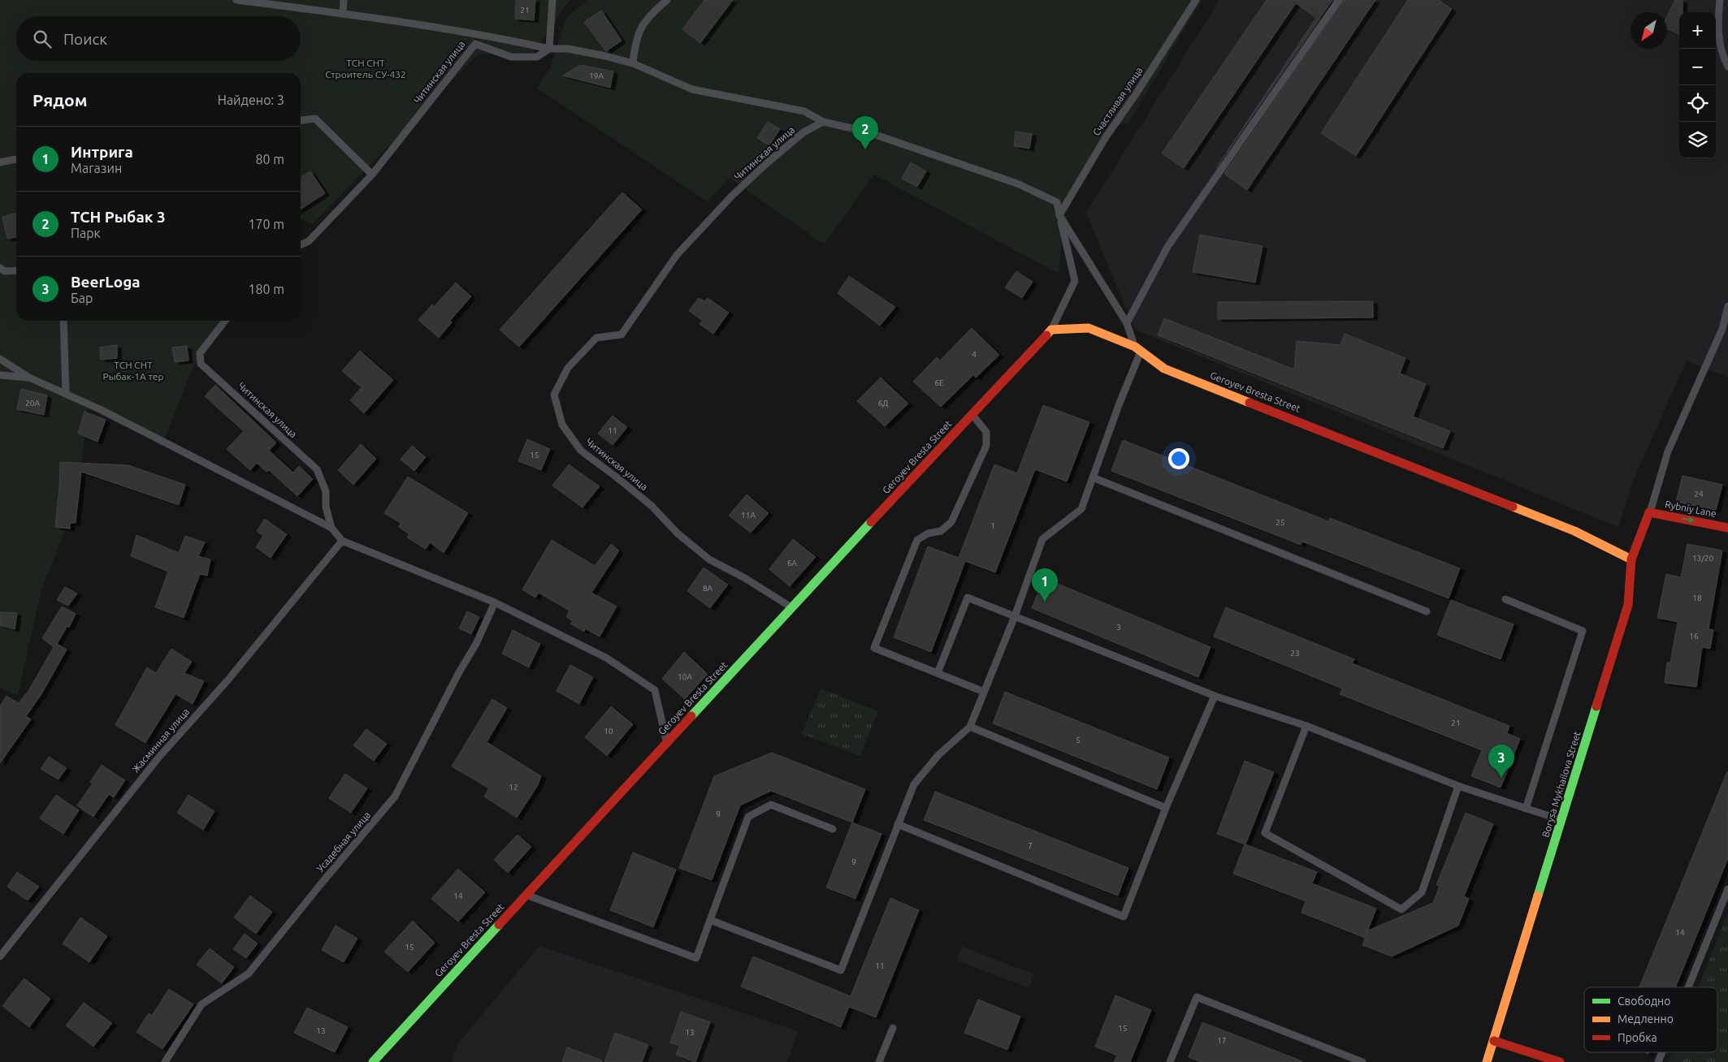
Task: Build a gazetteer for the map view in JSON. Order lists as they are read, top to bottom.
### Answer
{
  "streets": {
    "street": ["Geroyev Bresta Street", "Rybniy Lane", "Borysa Mykhailova Street"],
    "lane": [
      "Читинская улица",
      "Счастливая улица",
      "Жасминная улица",
      "Усадебная улица"
    ]
  },
  "crossings": [
    ["Читинская улица", "Geroyev Bresta Street"],
    ["Geroyev Bresta Street", "Borysa Mykhailova Street"],
    ["Rybniy Lane", "Borysa Mykhailova Street"]
  ],
  "one_way": ["Rybniy Lane"],
  "parks": ["ТСН СНТ Строитель СУ-432", "ТСН СНТ Рыбак-1А тер"],
  "house_numbers": [
    "21",
    "19А",
    "4",
    "6Е",
    "20А",
    "6Д",
    "11",
    "15",
    "24",
    "11А",
    "25",
    "1",
    "13/20",
    "6А",
    "8А",
    "18",
    "3",
    "16",
    "23",
    "10А",
    "21",
    "10",
    "5",
    "12",
    "9",
    "7",
    "9",
    "14",
    "14",
    "15",
    "11",
    "15",
    "13",
    "13",
    "17"
  ],
  "legend": ["Свободно", "Медленно", "Пробка"],
  "north": "bottom left",
  "page": {
    "map_buttons": ["+", "−"],
    "search": "Поиск",
    "heading": ["Рядом", "Найдено: 3"],
    "pins": ["2", "1", "3"],
    "list": [
      {
        "mark": "1",
        "name": "Интрига",
        "note": "Магазин",
        "value": "80 m"
      },
      {
        "mark": "2",
        "name": "ТСН Рыбак 3",
        "note": "Парк",
        "value": "170 m"
      },
      {
        "mark": "3",
        "name": "BeerLoga",
        "note": "Бар",
        "value": "180 m"
      }
    ]
  }
}
